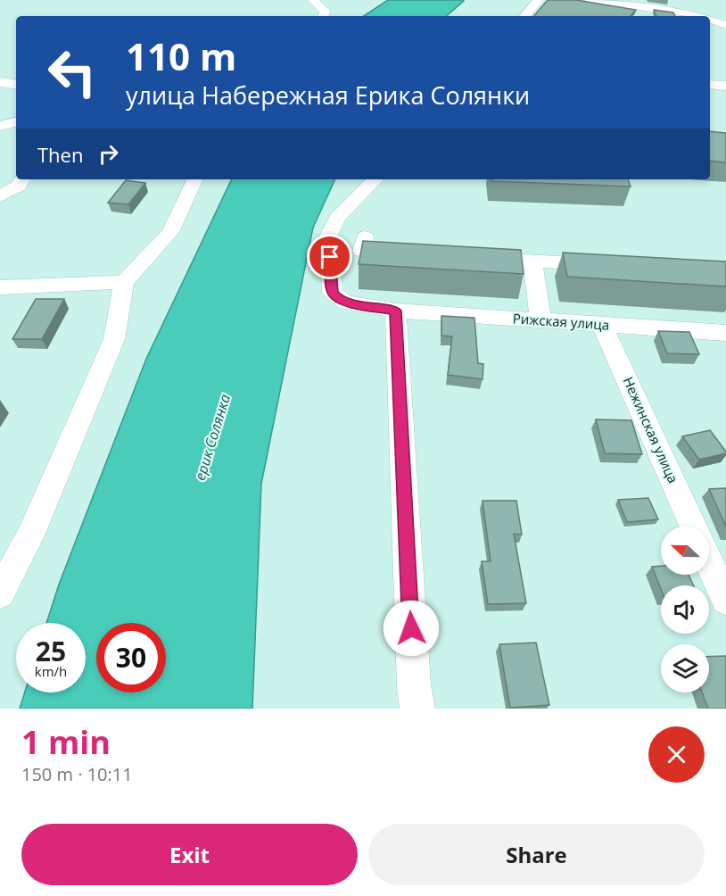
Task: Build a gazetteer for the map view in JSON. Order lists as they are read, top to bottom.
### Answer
{
  "streets": {
    "street": ["Рижская улица", "Нежинская улица"]
  },
  "crossings": [
    ["Рижская улица", "Нежинская улица"]
  ],
  "water": ["ерик Солянка"],
  "north": "left",
  "page": {
    "turn": ["110 m", "улица Набережная Ерика Солянки"],
    "then": "Then",
    "speed": "25 km/h",
    "limit": "30",
    "heading": ["1 min", "150 m · 10:11"],
    "buttons": ["Exit", "Share"]
  }
}
